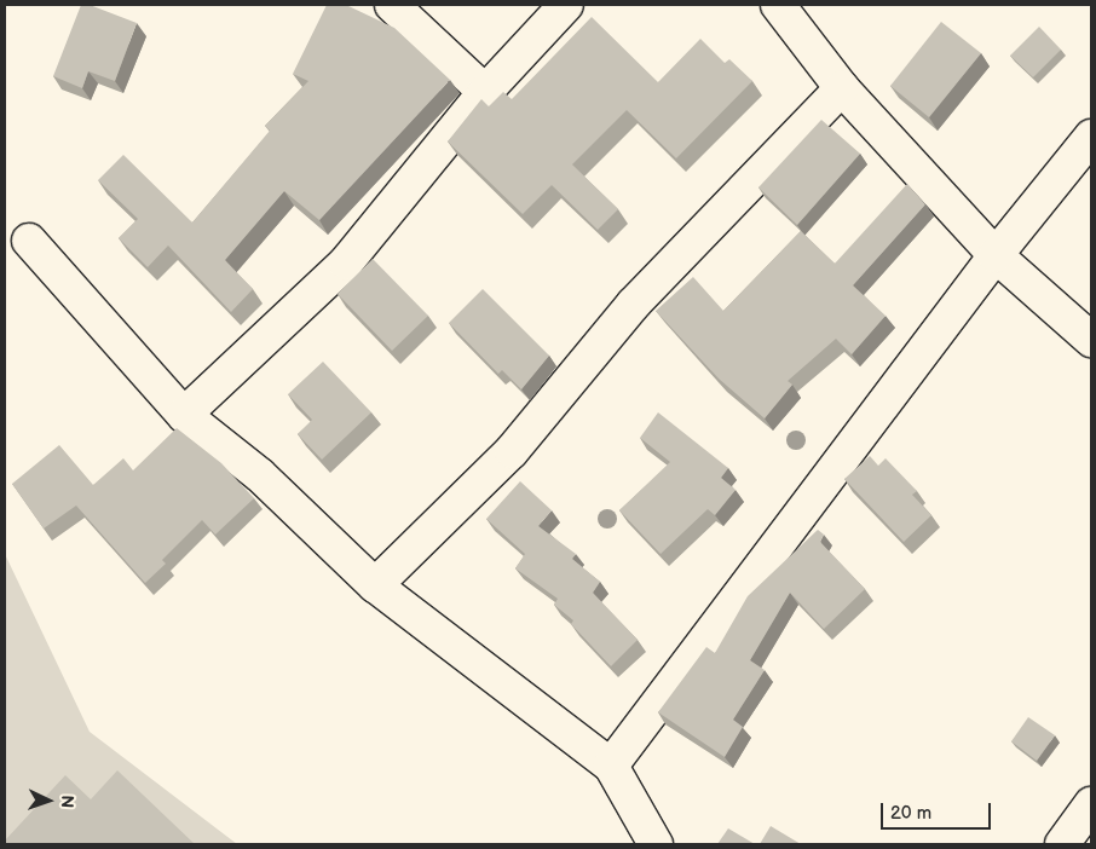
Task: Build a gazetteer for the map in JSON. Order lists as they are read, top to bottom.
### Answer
{
  "scale_bar": "20 m",
  "north": "right"
}
